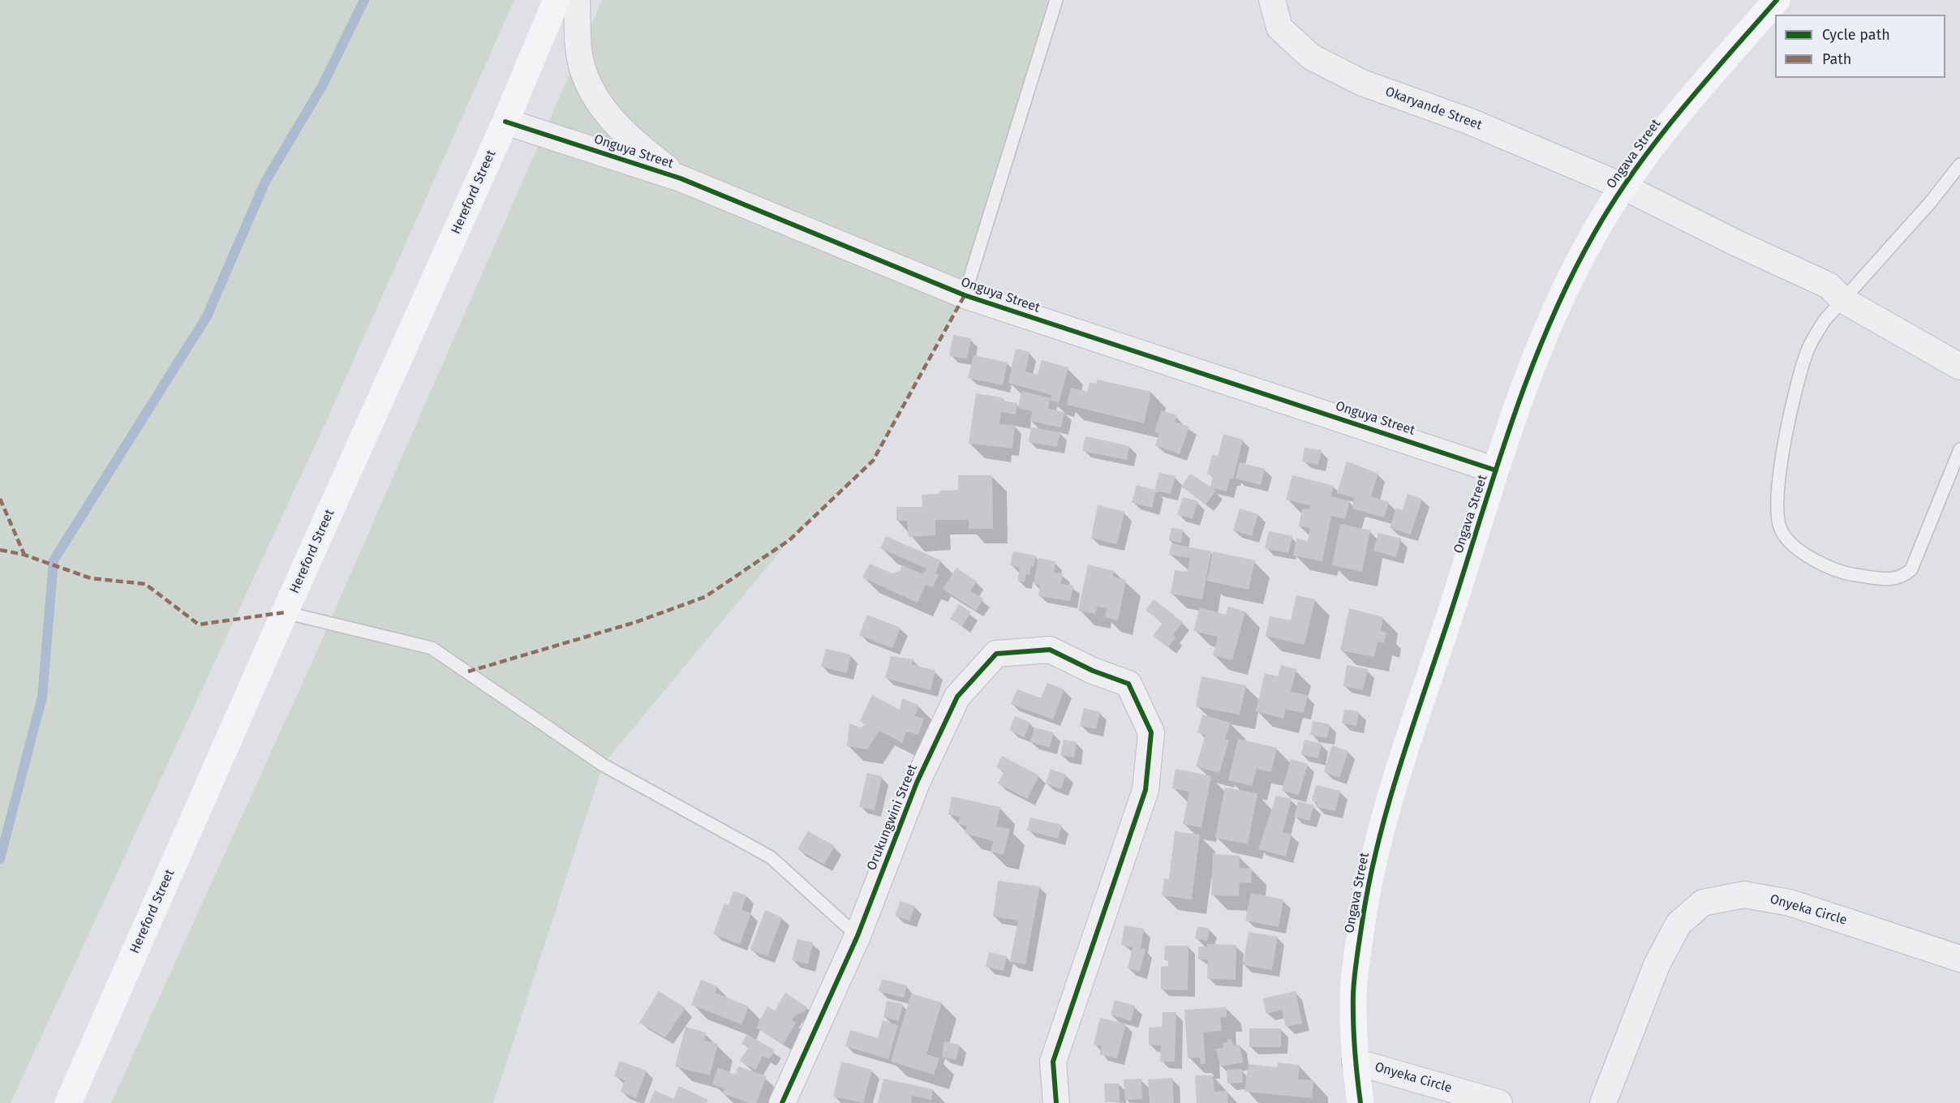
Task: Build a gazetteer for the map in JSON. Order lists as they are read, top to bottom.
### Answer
{
  "streets": {
    "street": [
      "Okaryande Street",
      "Onguya Street",
      "Ongava Street",
      "Hereford Street",
      "Orukungwini Street",
      "Onyeka Circle"
    ]
  },
  "crossings": [
    ["Okaryande Street", "Ongava Street"],
    ["Onguya Street", "Ongava Street"],
    ["Onguya Street", "Hereford Street"],
    ["Ongava Street", "Onyeka Circle"]
  ],
  "legend": ["Cycle path", "Path"]
}
